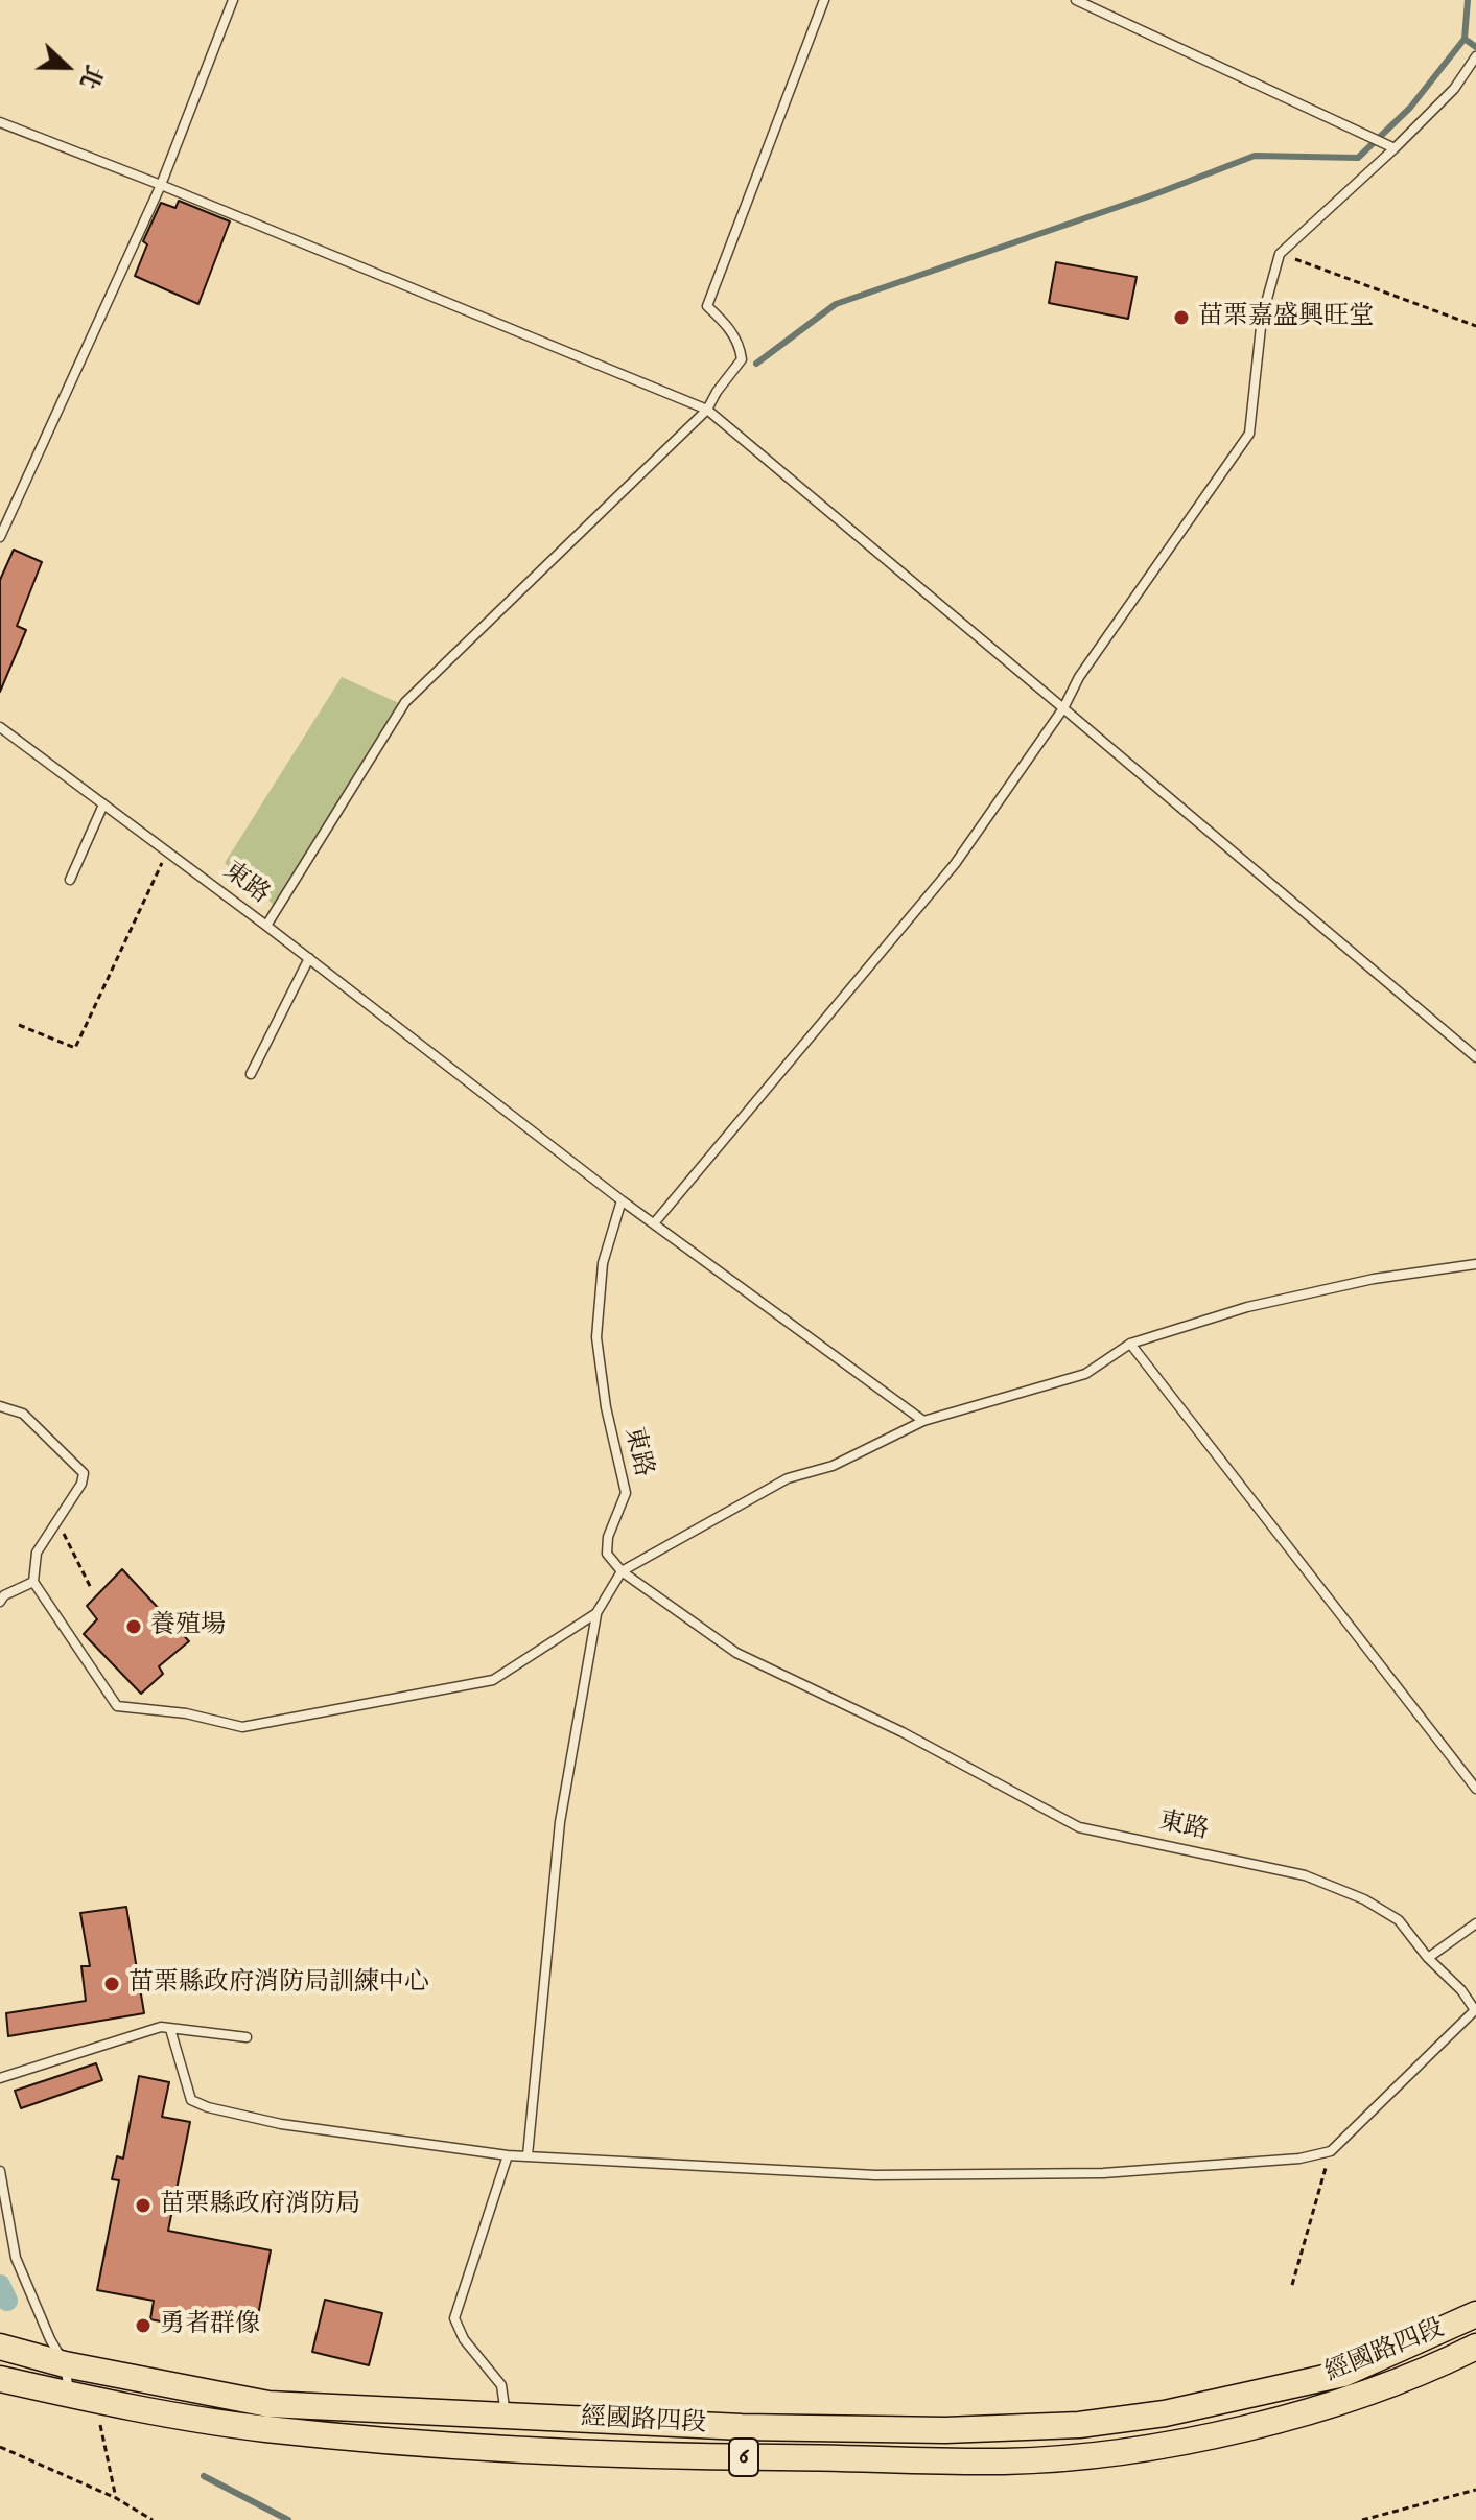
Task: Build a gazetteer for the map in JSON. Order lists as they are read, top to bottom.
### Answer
{
  "streets": {
    "main road": ["經國路四段", "6"],
    "lane": ["東路"]
  },
  "places": [
    "苗栗嘉盛興旺堂",
    "養殖場",
    "苗栗縣政府消防局訓練中心",
    "苗栗縣政府消防局",
    "勇者群像"
  ],
  "north": "right"
}
